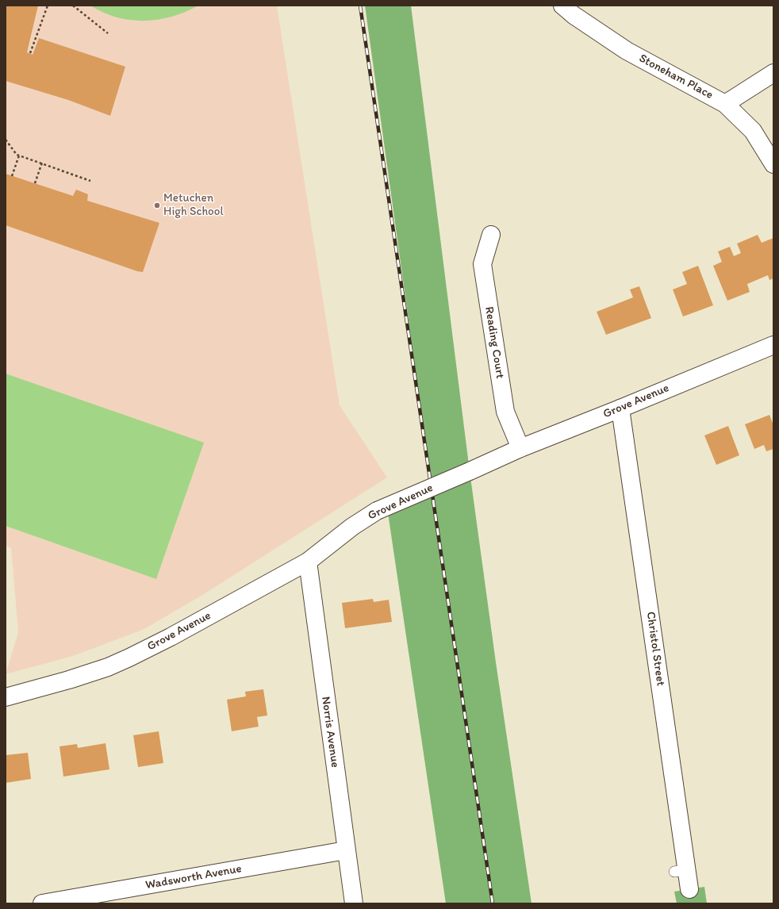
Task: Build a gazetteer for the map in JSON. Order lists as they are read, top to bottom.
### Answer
{
  "streets": {
    "street": [
      "Stoneham Place",
      "Reading Court",
      "Grove Avenue",
      "Christol Street",
      "Norris Avenue",
      "Wadsworth Avenue"
    ]
  },
  "crossings": [
    ["Reading Court", "Grove Avenue"],
    ["Grove Avenue", "Christol Street"],
    ["Grove Avenue", "Norris Avenue"],
    ["Norris Avenue", "Wadsworth Avenue"]
  ],
  "places": ["Metuchen High School"]
}
